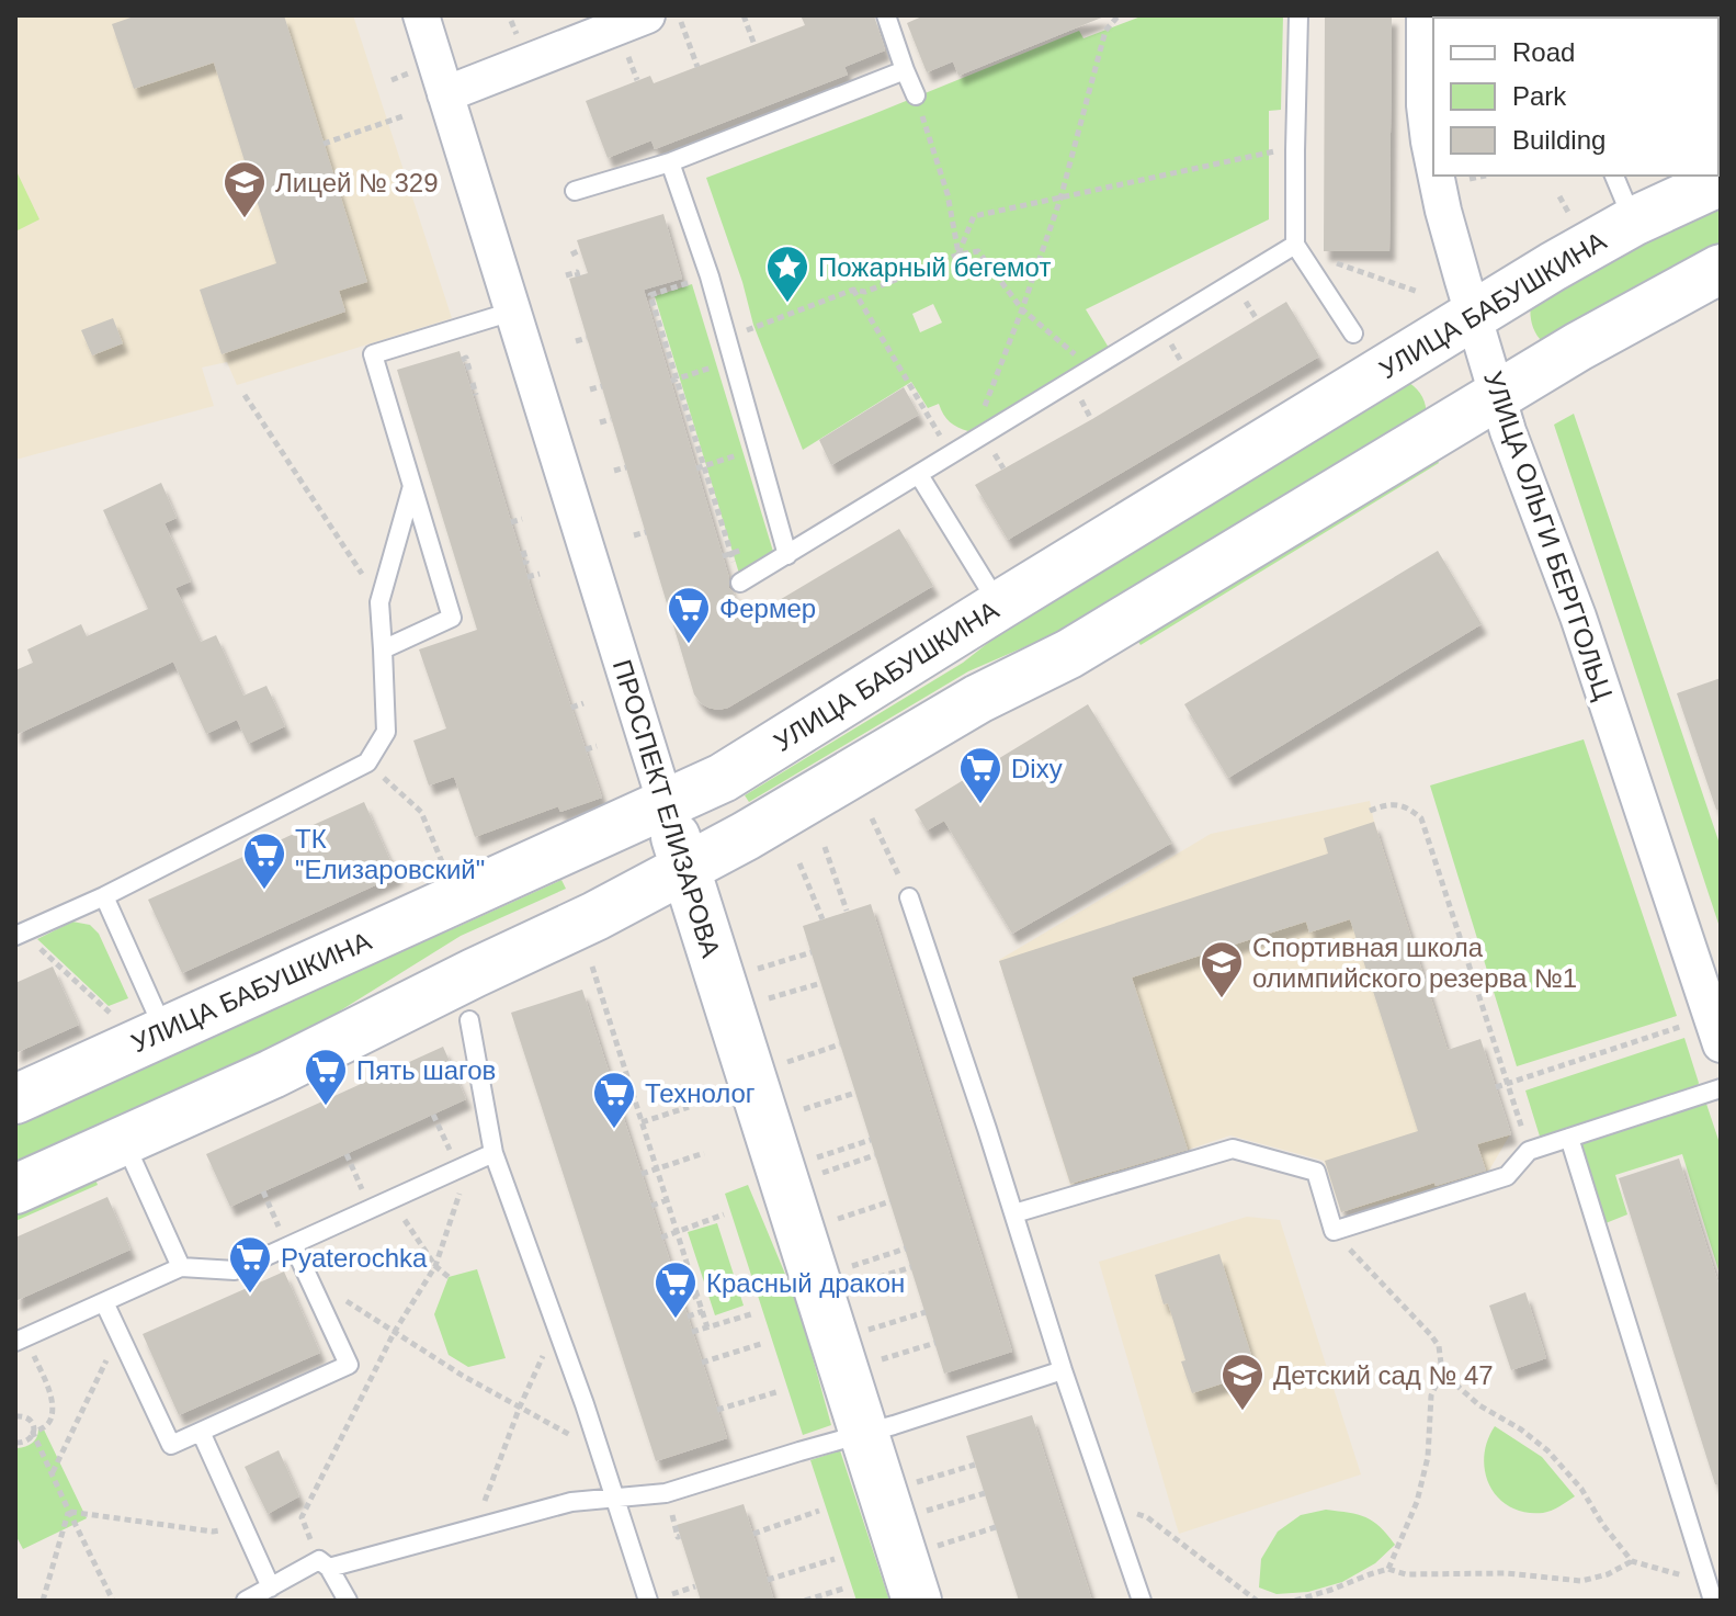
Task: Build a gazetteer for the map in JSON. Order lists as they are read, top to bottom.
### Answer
{
  "streets": {
    "street": ["УЛИЦА БАБУШКИНА", "УЛИЦА ОЛЬГИ БЕРГГОЛЬЦ", "ПРОСПЕКТ ЕЛИЗАРОВА"]
  },
  "crossings": [
    ["УЛИЦА БАБУШКИНА", "УЛИЦА ОЛЬГИ БЕРГГОЛЬЦ"],
    ["УЛИЦА БАБУШКИНА", "ПРОСПЕКТ ЕЛИЗАРОВА"]
  ],
  "places": {
    "school or university": ["Лицей № 329", "Спортивная школа олимпийского резерва №1", "Детский сад № 47"],
    "place": ["Пожарный бегемот"],
    "supermarket": [
      "Фермер",
      "Dixy",
      "ТК \"Елизаровский\"",
      "Пять шагов",
      "Технолог",
      "Pyaterochka",
      "Красный дракон"
    ]
  },
  "legend": ["Road", "Park", "Building"]
}
